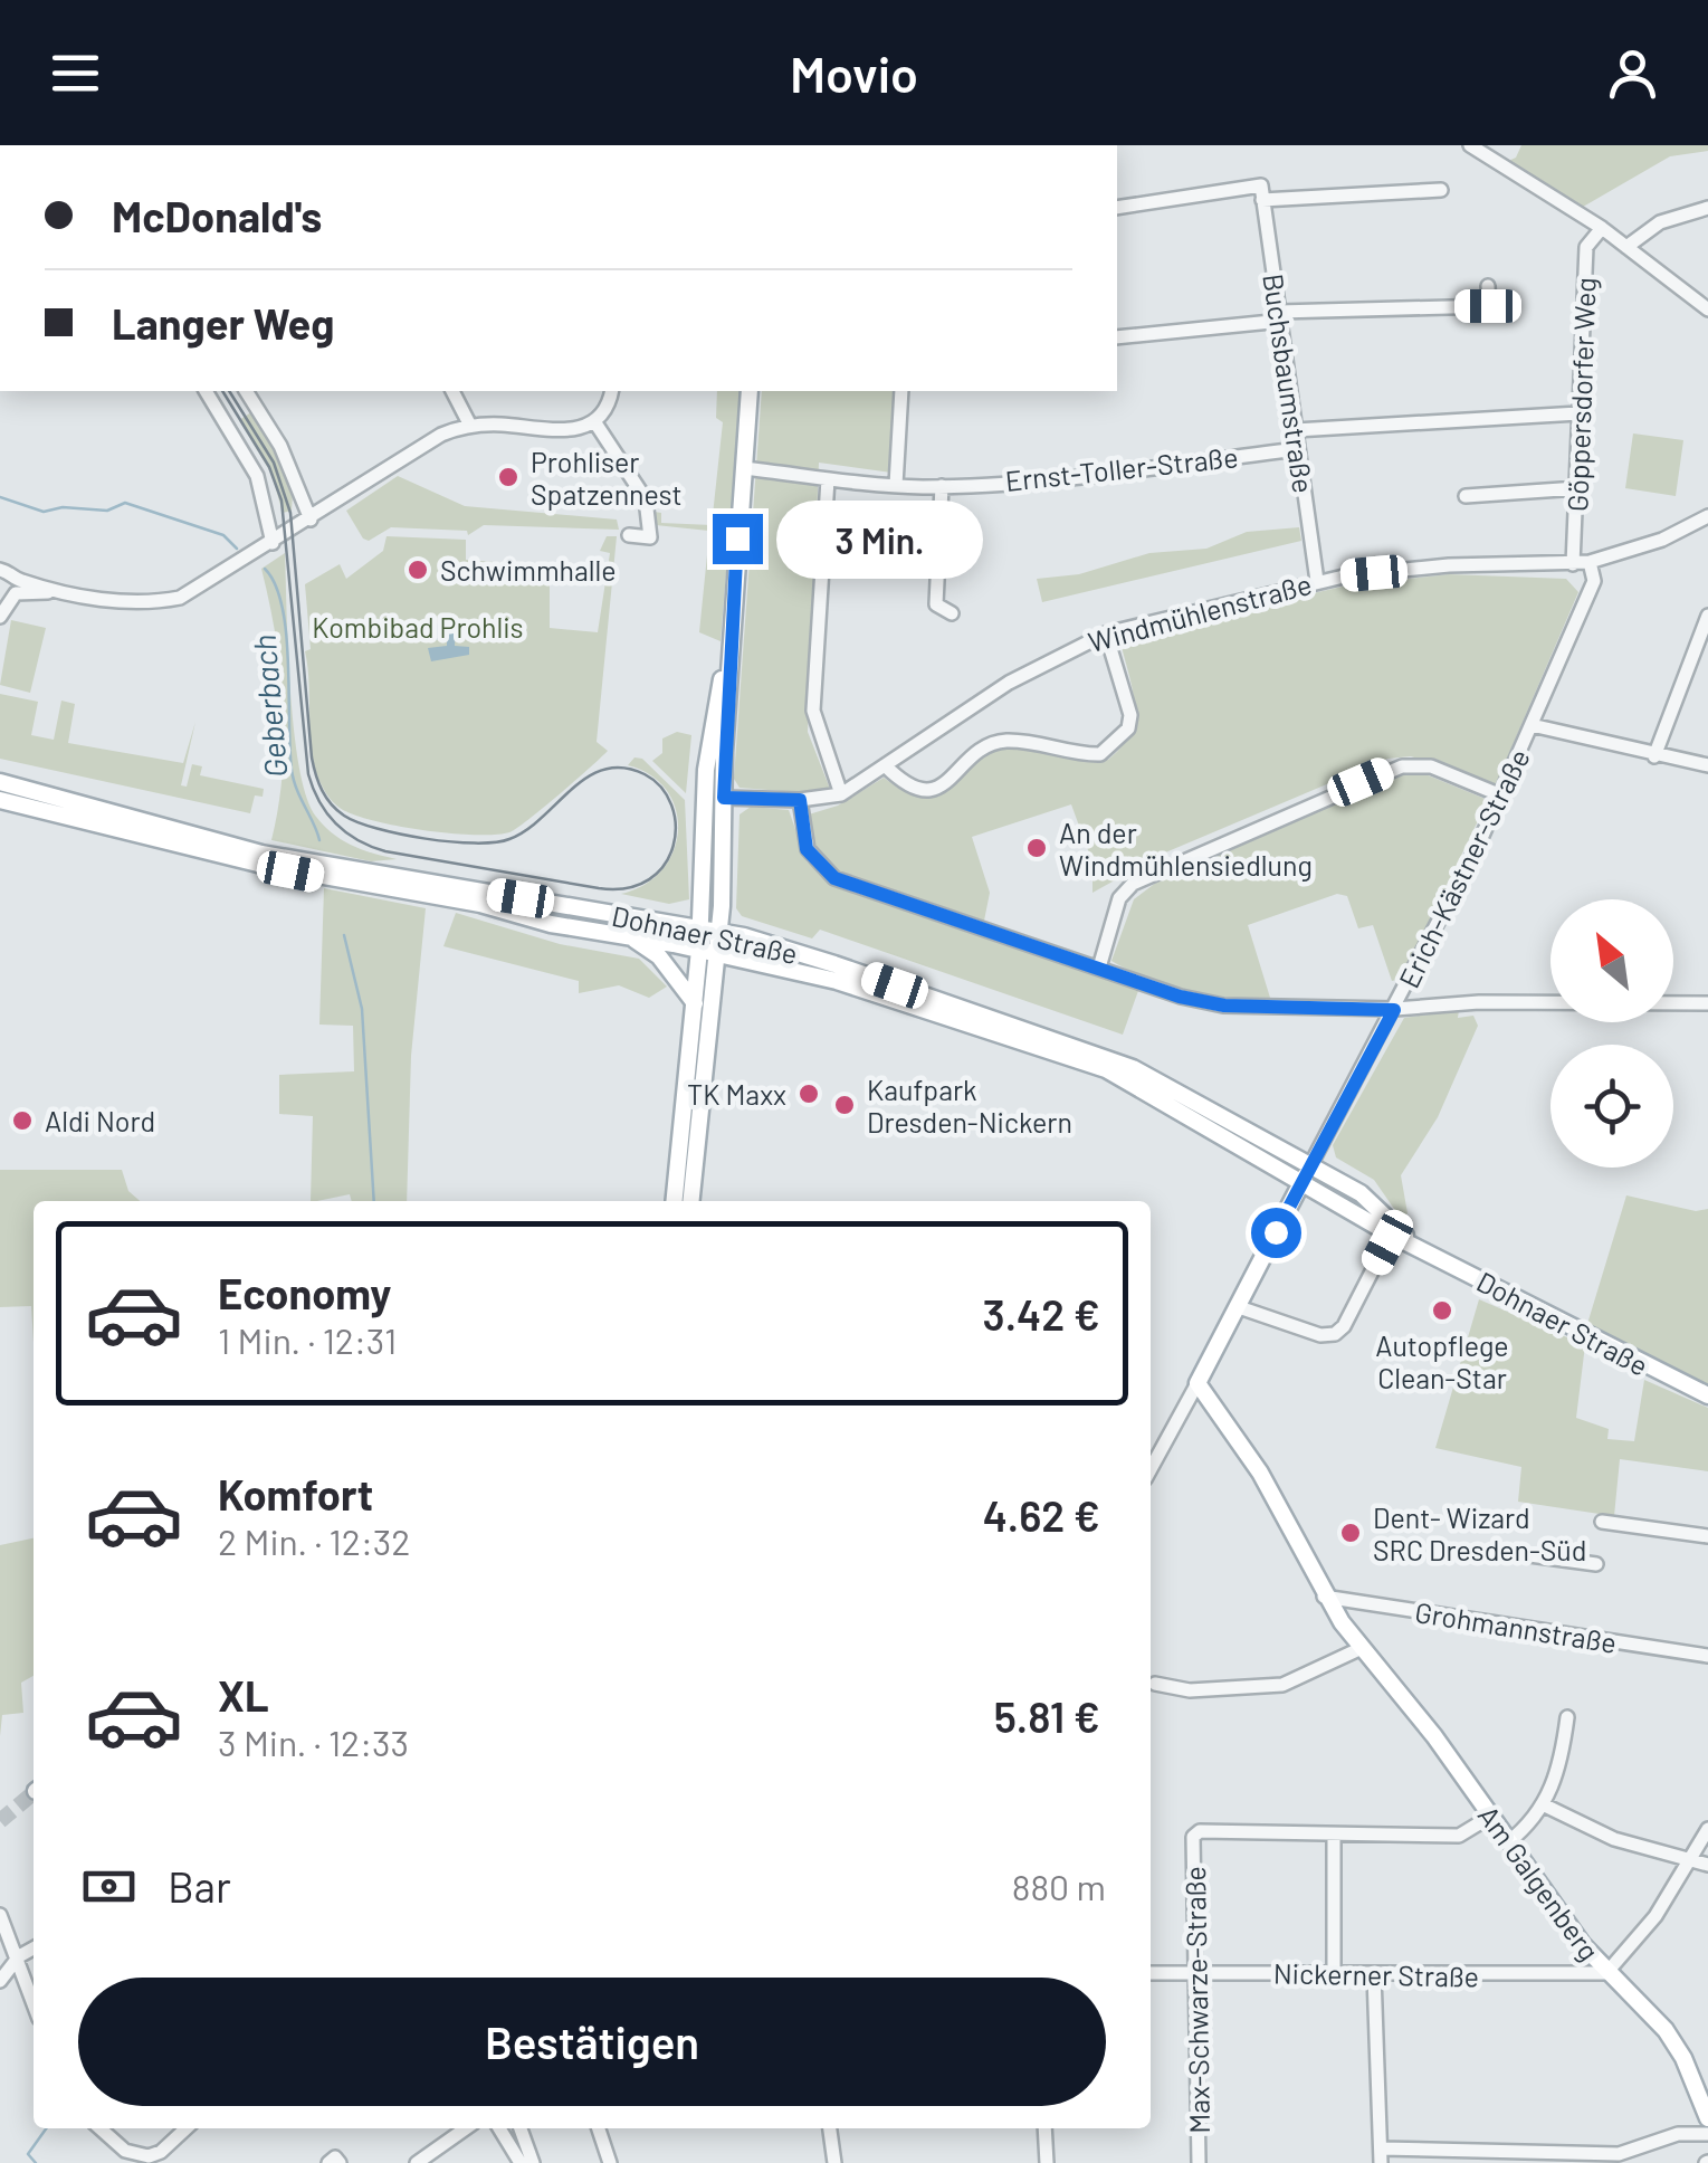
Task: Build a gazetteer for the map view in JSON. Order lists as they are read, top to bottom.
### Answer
{
  "streets": {
    "main road": ["Dohnaer Straße", "Am Galgenberg"],
    "street": [
      "Buchsbaumstraße",
      "Göppersdorfer Weg",
      "Ernst-Toller-Straße",
      "Windmühlenstraße",
      "Erich-Kästner-Straße",
      "Grohmannstraße",
      "Nickerner Straße",
      "Max-Schwarze-Straße"
    ]
  },
  "crossings": [
    ["Buchsbaumstraße", "Ernst-Toller-Straße"],
    ["Buchsbaumstraße", "Windmühlenstraße"],
    ["Göppersdorfer Weg", "Windmühlenstraße"],
    ["Windmühlenstraße", "Erich-Kästner-Straße"],
    ["Erich-Kästner-Straße", "Dohnaer Straße"],
    ["Grohmannstraße", "Am Galgenberg"],
    ["Am Galgenberg", "Nickerner Straße"],
    ["Nickerner Straße", "Max-Schwarze-Straße"]
  ],
  "water": ["Geberbach"],
  "parks": ["Kombibad Prohlis"],
  "places": [
    "Prohliser Spatzennest",
    "Schwimmhalle",
    "An der Windmühlensiedlung",
    "TK Maxx",
    "Kaufpark Dresden-Nickern",
    "Aldi Nord",
    "Autopflege Clean-Star",
    "Dent- Wizard SRC Dresden-Süd"
  ],
  "north": "top left",
  "page": {
    "header": "Movio",
    "banner": ["McDonald's", "Langer Weg"],
    "bubble": "3 Min.",
    "list": [
      {
        "name": "Economy",
        "note": "1 Min. · 12:31",
        "value": "3.42 €"
      },
      {
        "name": "Komfort",
        "note": "2 Min. · 12:32",
        "value": "4.62 €"
      },
      {
        "name": "XL",
        "note": "3 Min. · 12:33",
        "value": "5.81 €"
      }
    ],
    "pay": ["Bar", "880 m"],
    "buttons": "Bestätigen"
  }
}
